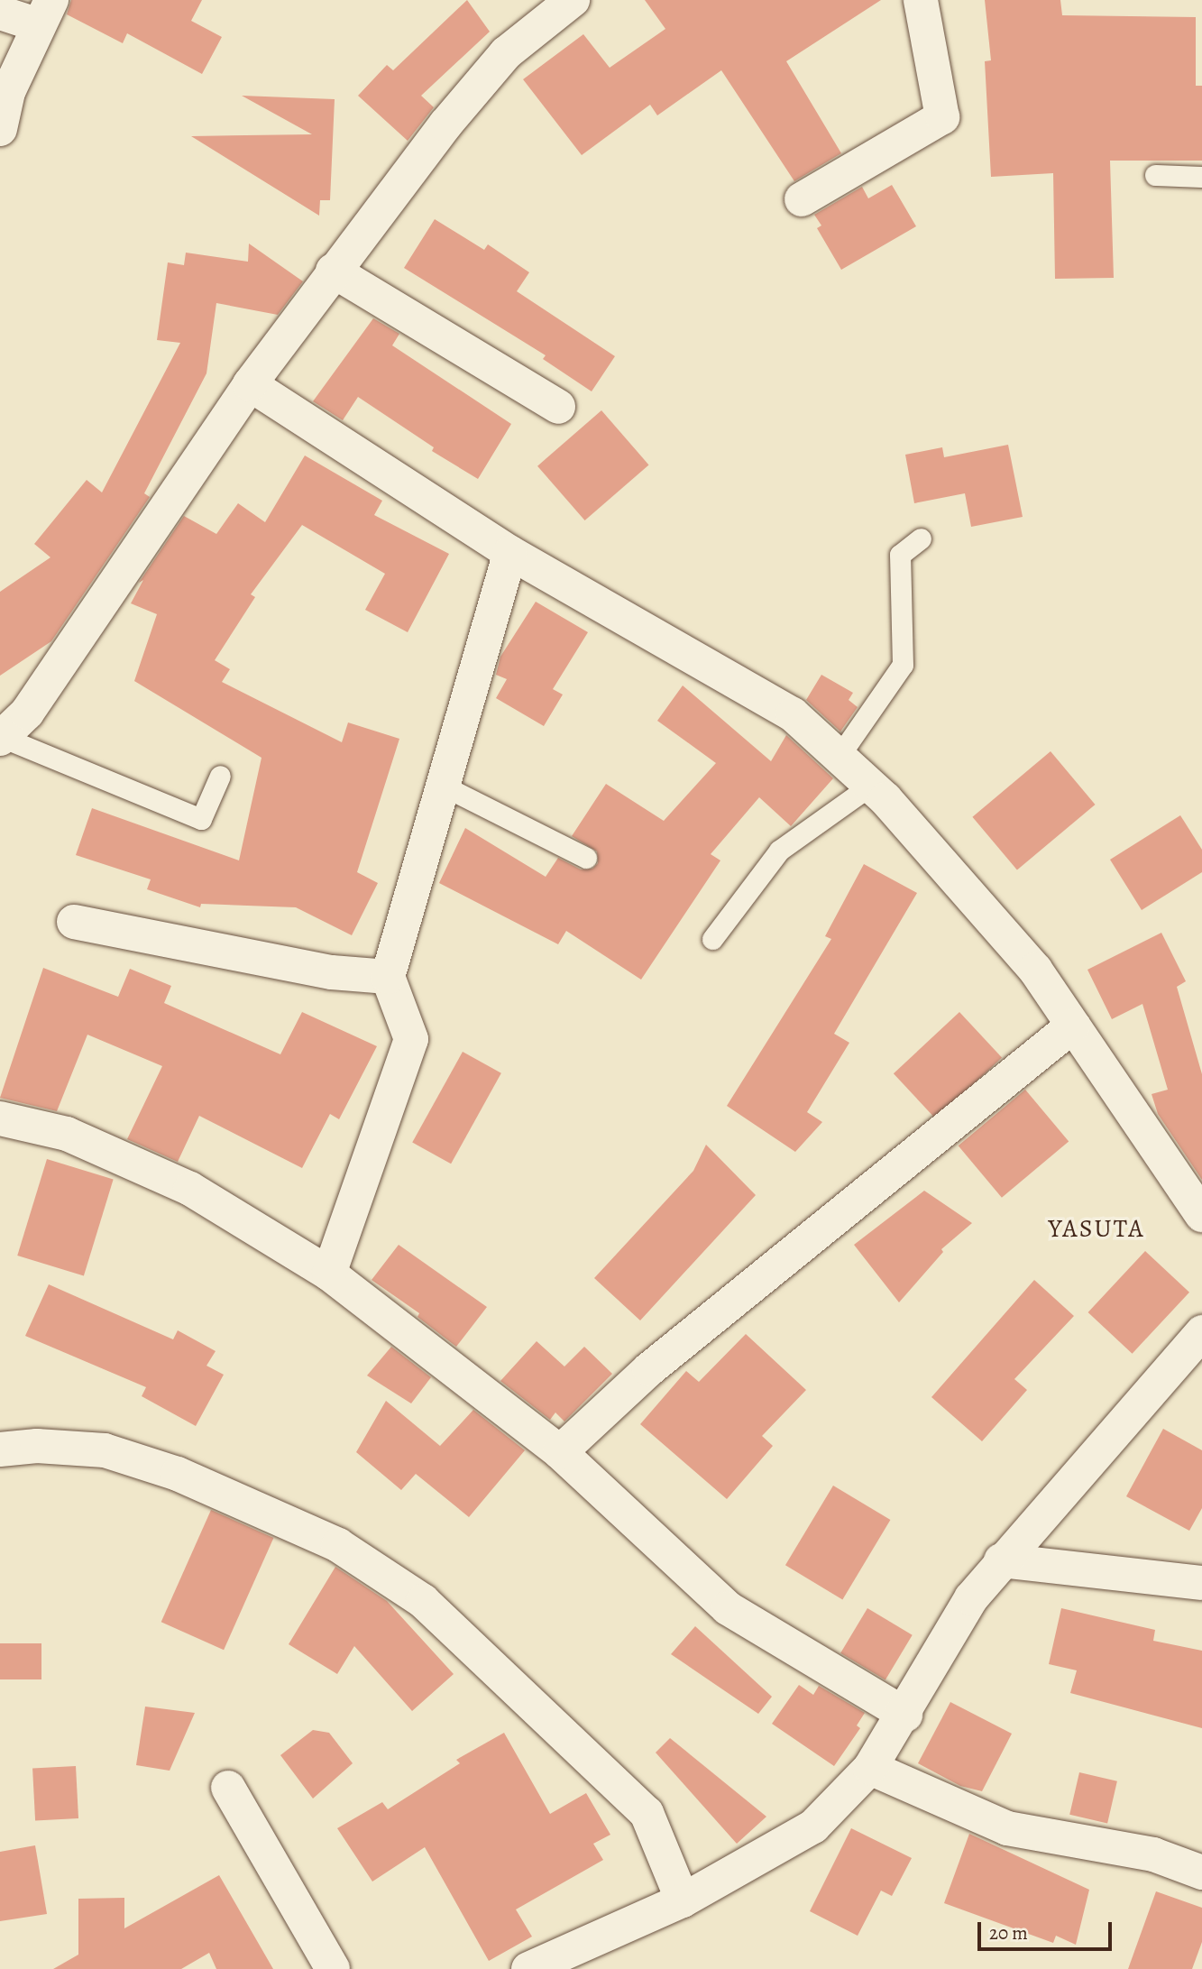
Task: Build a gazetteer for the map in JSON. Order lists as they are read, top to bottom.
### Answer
{
  "districts": ["YASUTA"],
  "scale_bar": "20 m"
}
